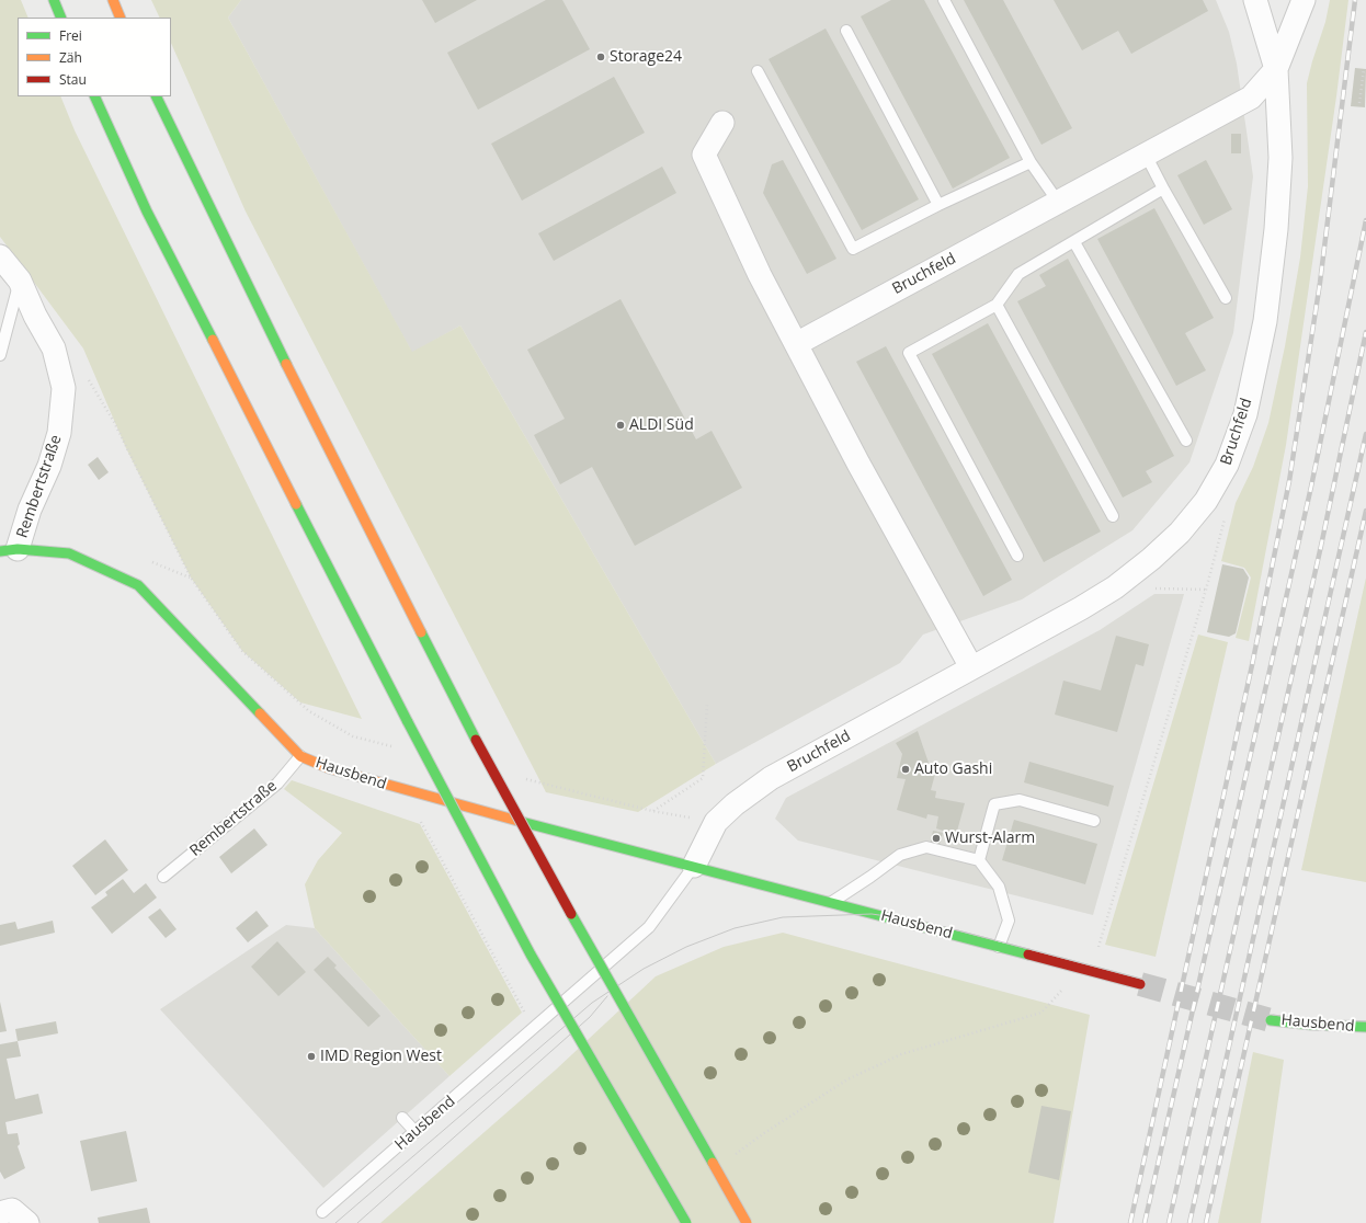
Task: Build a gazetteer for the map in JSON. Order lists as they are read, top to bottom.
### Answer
{
  "streets": {
    "main road": ["Hausbend"],
    "street": ["Bruchfeld", "Rembertstraße"]
  },
  "crossings": [
    ["Bruchfeld", "Hausbend"],
    ["Rembertstraße", "Hausbend"]
  ],
  "places": [
    "Storage24",
    "ALDI Süd",
    "Auto Gashi",
    "Wurst-Alarm",
    "IMD Region West"
  ],
  "legend": ["Frei", "Zäh", "Stau"]
}
